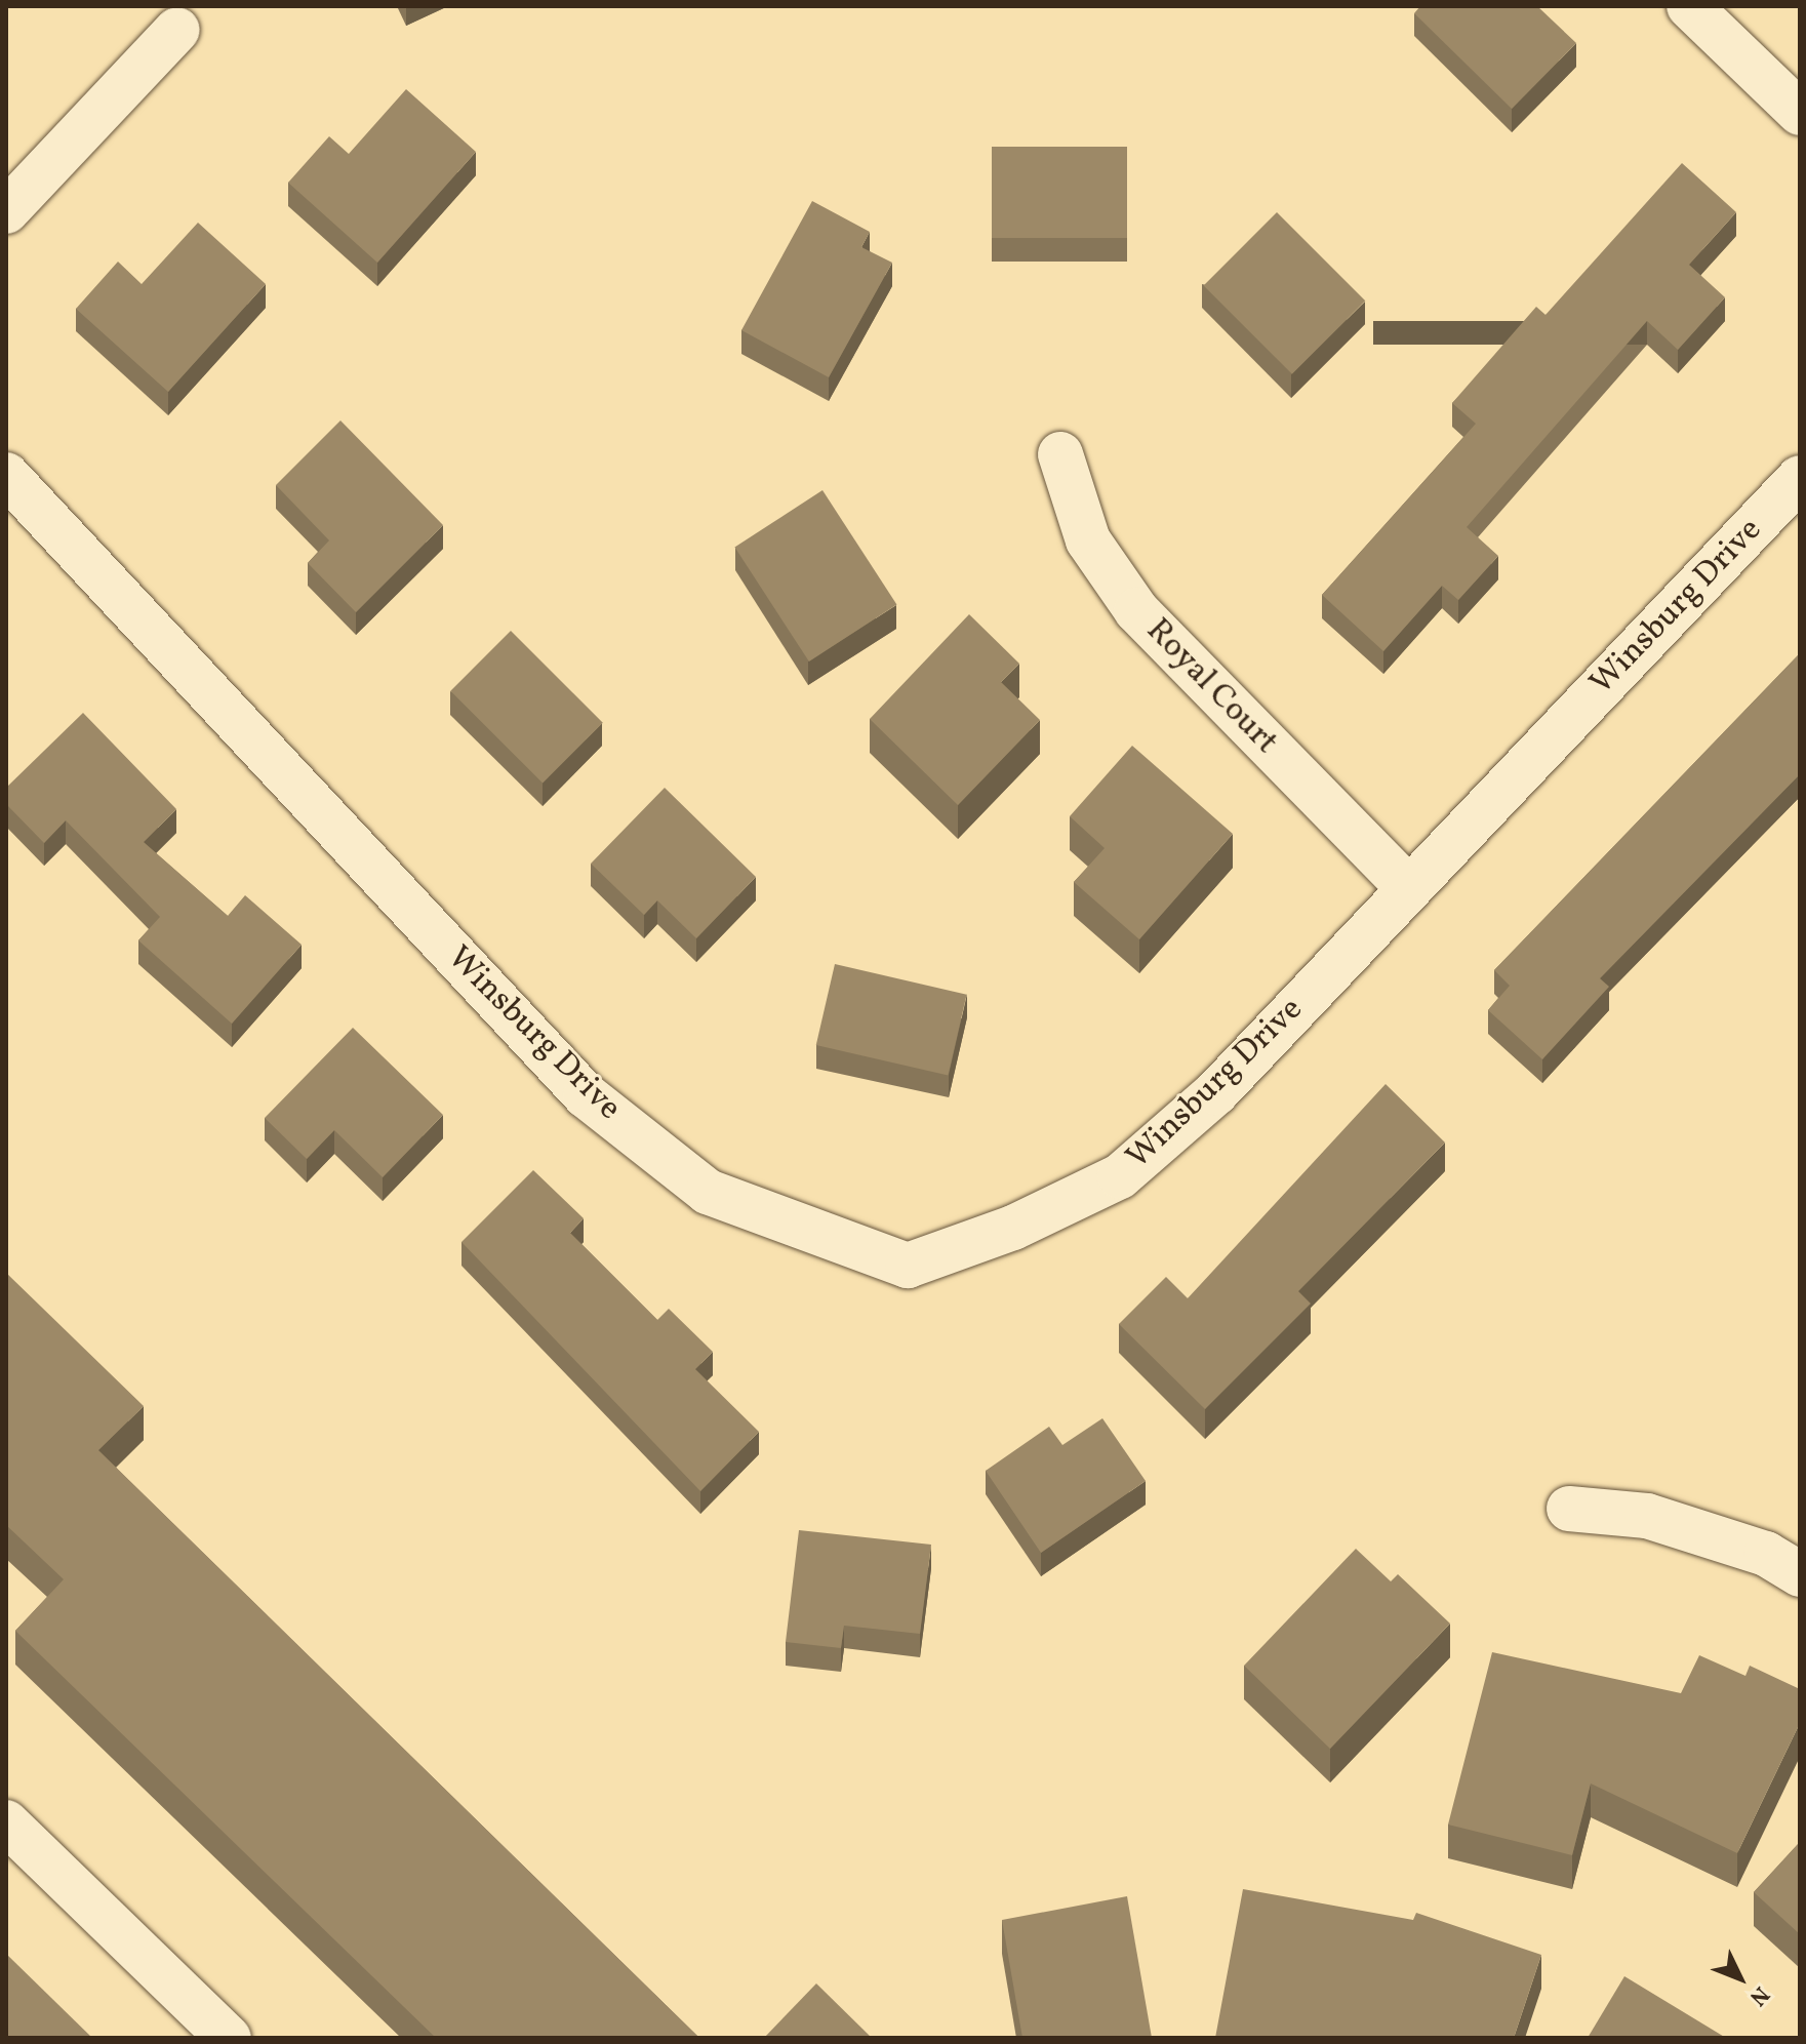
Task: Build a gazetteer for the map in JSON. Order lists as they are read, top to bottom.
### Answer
{
  "streets": {
    "street": ["Winsburg Drive", "Royal Court"]
  },
  "crossings": [
    ["Winsburg Drive", "Royal Court"]
  ],
  "north": "bottom right"
}
